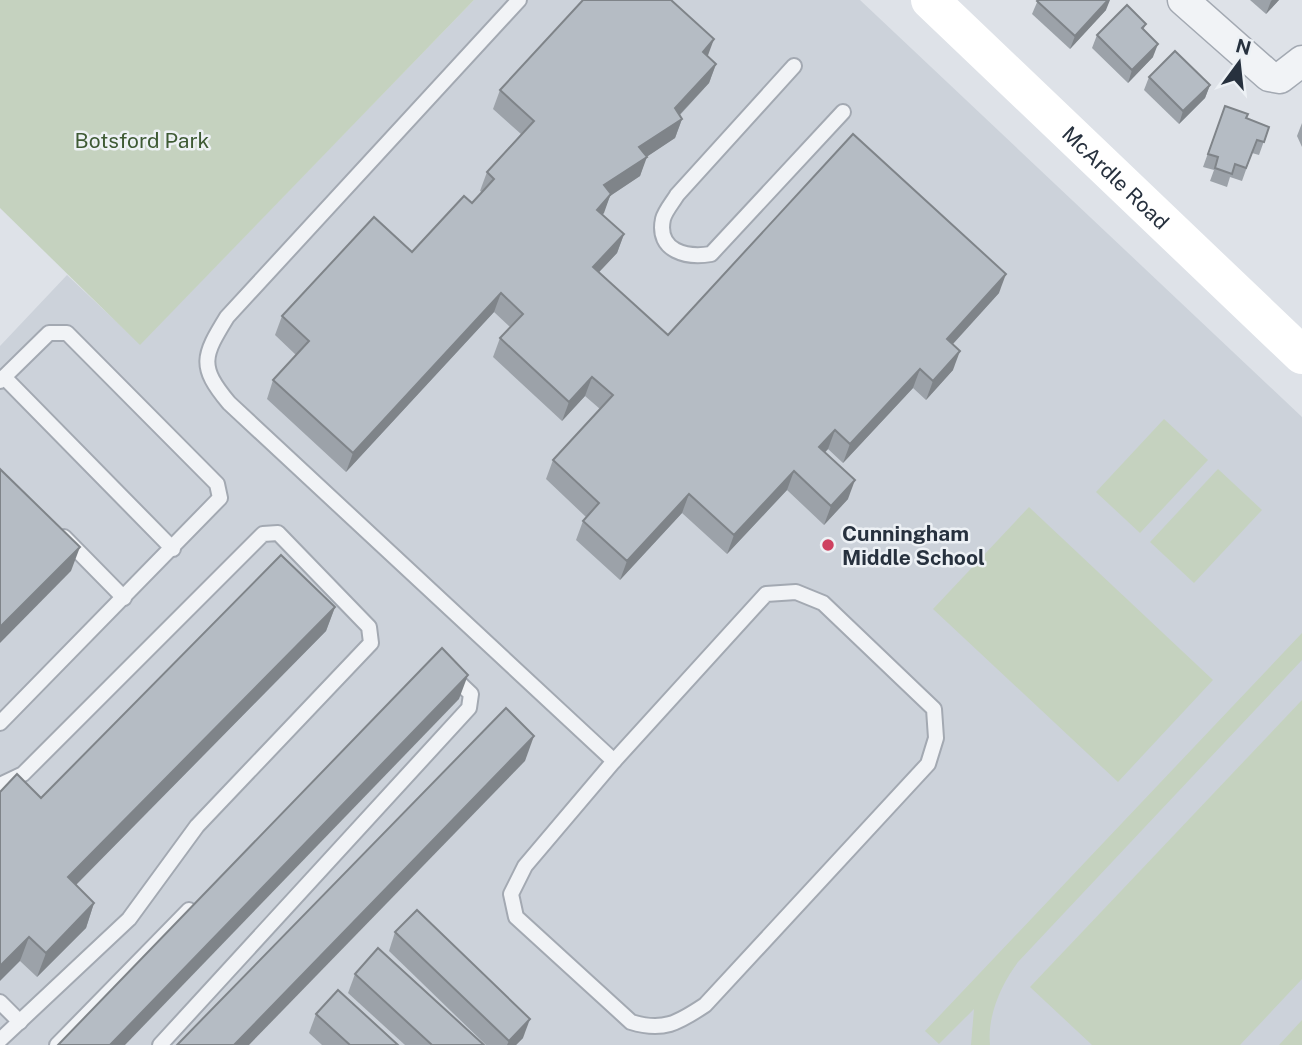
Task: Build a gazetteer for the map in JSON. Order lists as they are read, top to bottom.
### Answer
{
  "streets": {
    "main road": ["McArdle Road"]
  },
  "parks": ["Botsford Park"],
  "places": ["Cunningham Middle School"],
  "north": "top"
}
